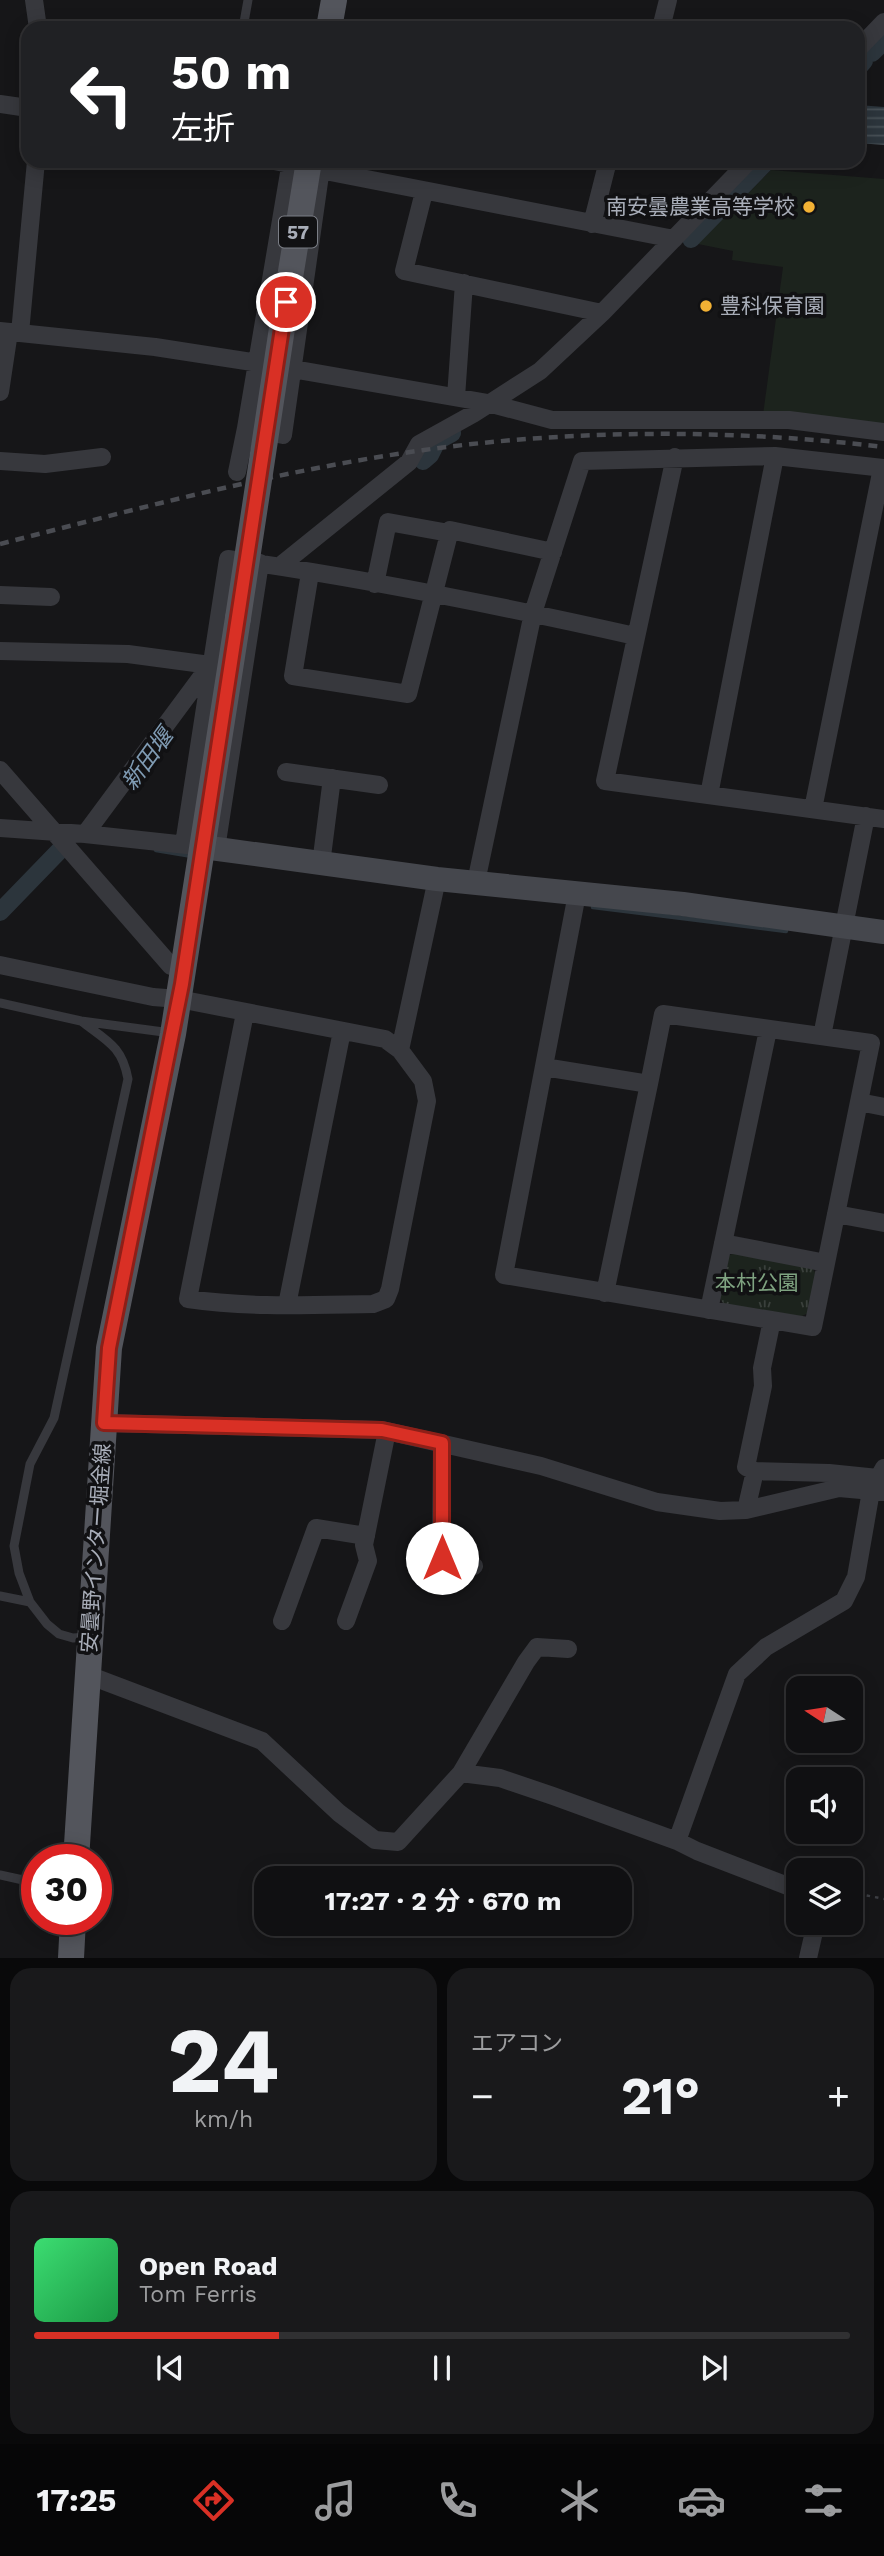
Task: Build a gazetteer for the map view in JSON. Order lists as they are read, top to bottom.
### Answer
{
  "streets": {
    "main road": ["57", "安曇野インター堀金線"]
  },
  "water": ["新田堰"],
  "parks": ["本村公園"],
  "places": ["南安曇農業高等学校", "豊科保育園"],
  "north": "left",
  "page": {
    "turn": ["50 m", "左折"],
    "limit": "30",
    "trip": "17:27 · 2 分 · 670 m",
    "tile": [
      ["24", "km/h"],
      "エアコン"
    ],
    "heat": ["−", "21°", "+"],
    "song": ["Open Road", "Tom Ferris"],
    "tabs": "17:25"
  }
}
